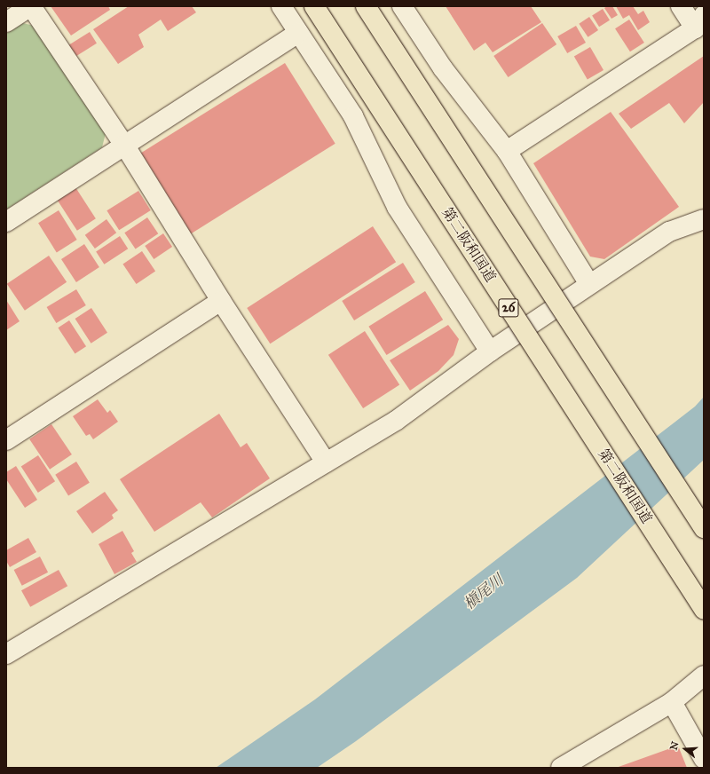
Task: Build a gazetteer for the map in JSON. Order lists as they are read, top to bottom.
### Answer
{
  "streets": {
    "highway": ["第二阪和国道", "26"]
  },
  "water": ["槇尾川"],
  "north": "left"
}
